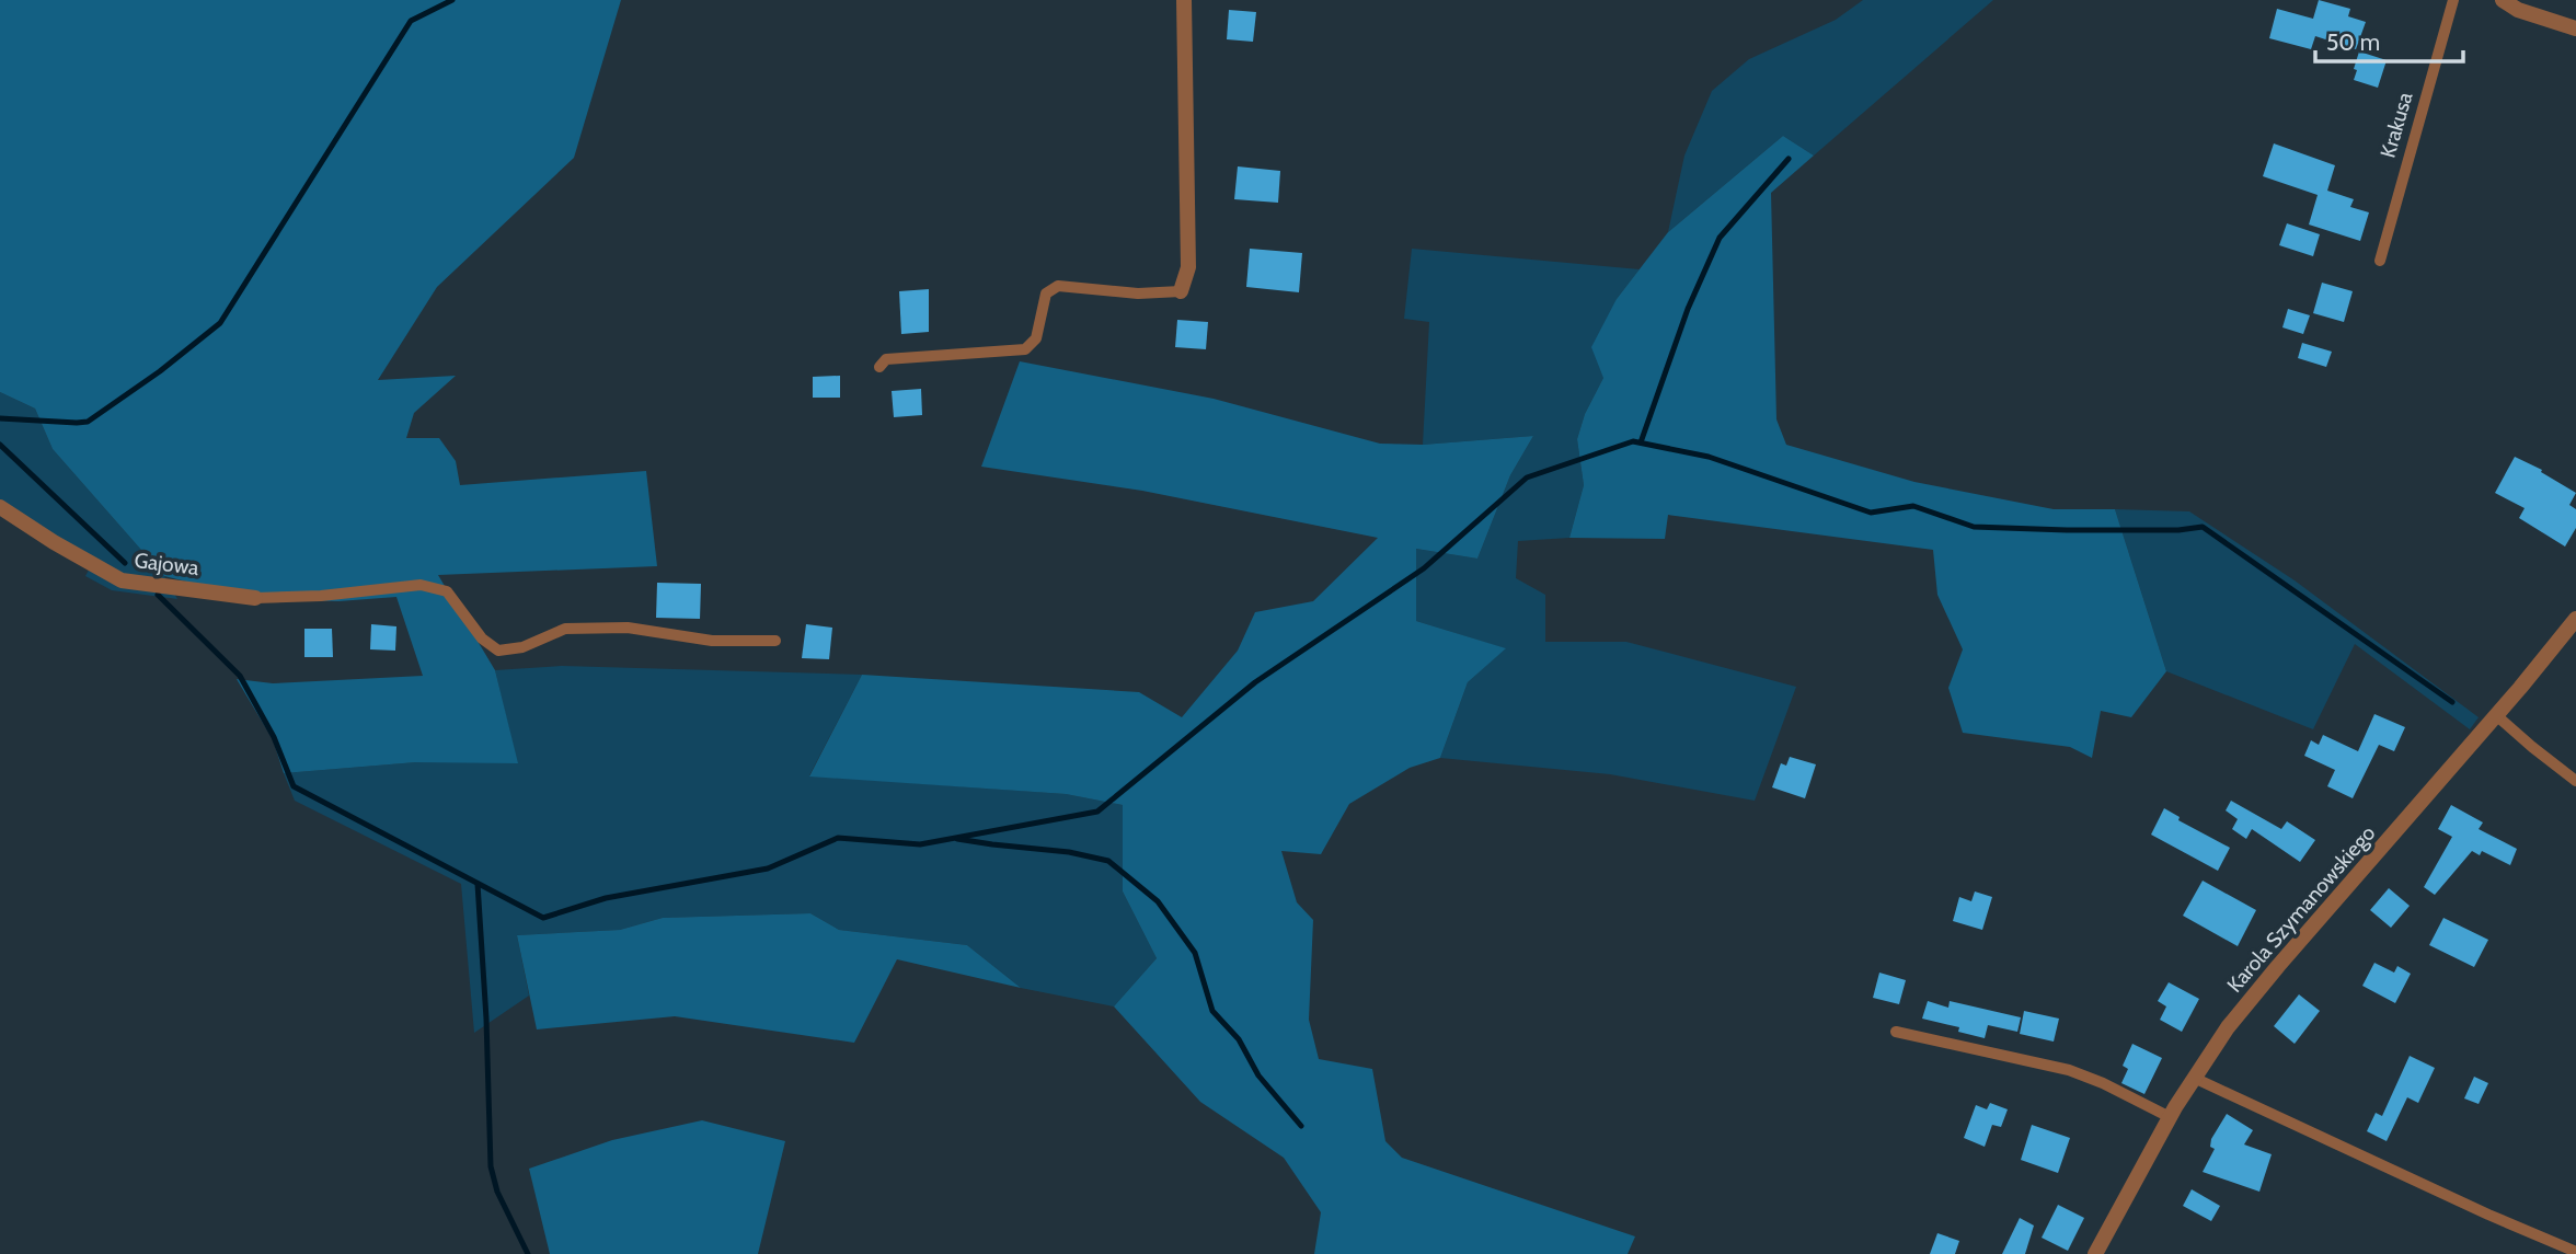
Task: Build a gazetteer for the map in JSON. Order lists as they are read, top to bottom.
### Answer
{
  "streets": {
    "street": ["Gajowa", "Karola Szymanowskiego"],
    "lane": ["Krakusa"]
  },
  "scale_bar": "50 m"
}
